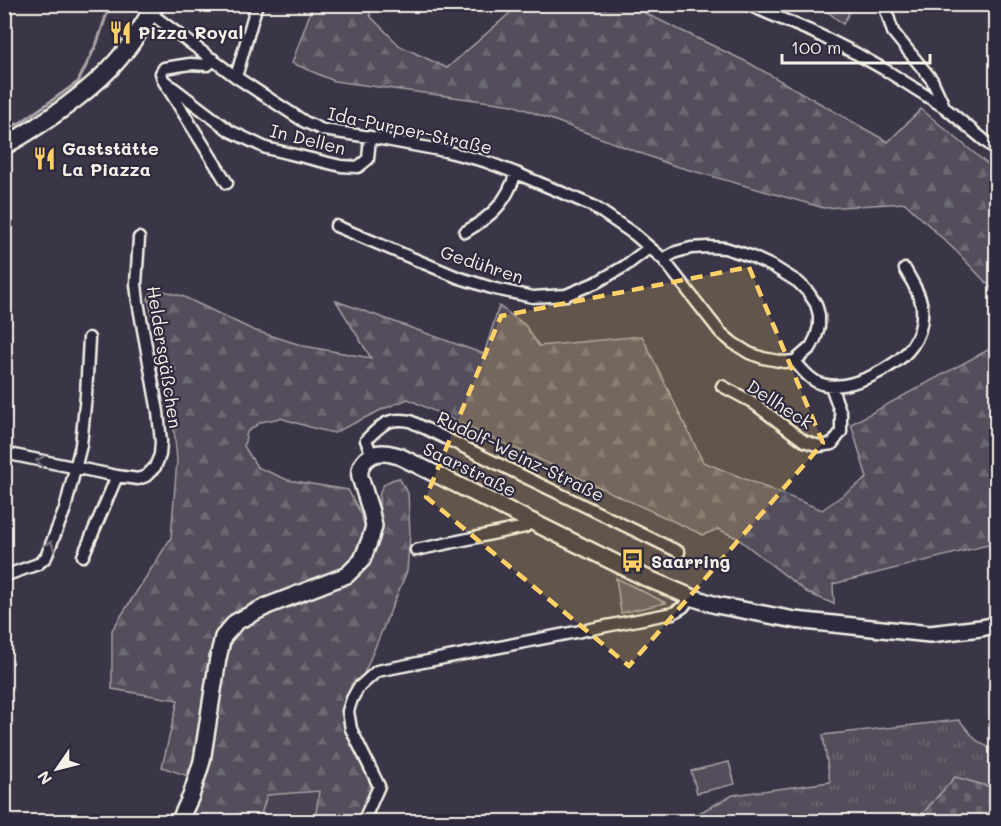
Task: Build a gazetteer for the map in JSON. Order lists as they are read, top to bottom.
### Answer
{
  "streets": {
    "street": [
      "Ida-Purper-Straße",
      "In Dellen",
      "Gedühren",
      "Heldersgäßchen",
      "Dellheck",
      "Rudolf-Weinz-Straße",
      "Saarstraße"
    ]
  },
  "crossings": [
    ["Ida-Purper-Straße", "In Dellen"],
    ["Ida-Purper-Straße", "Gedühren"],
    ["Rudolf-Weinz-Straße", "Saarstraße"]
  ],
  "places": {
    "restaurant": ["Pizza Royal", "Gaststätte La Piazza"],
    "bus stop": ["Saarring"]
  },
  "scale_bar": "100 m",
  "north": "bottom left"
}
